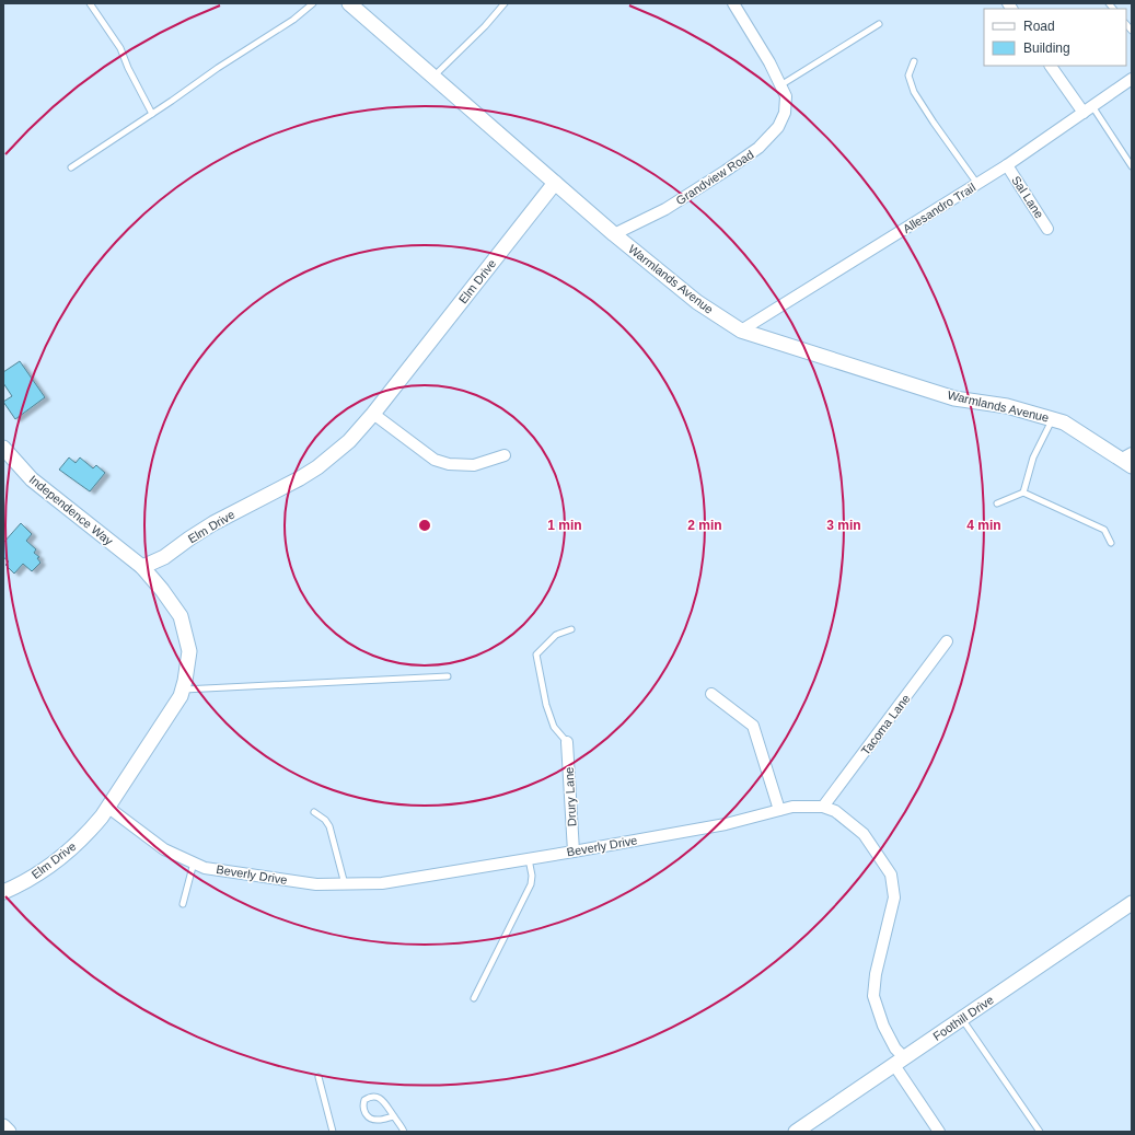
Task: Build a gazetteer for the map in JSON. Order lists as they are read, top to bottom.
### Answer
{
  "streets": {
    "street": [
      "Grandview Road",
      "Sal Lane",
      "Allesandro Trail",
      "Warmlands Avenue",
      "Elm Drive",
      "Independence Way",
      "Tacoma Lane",
      "Drury Lane",
      "Beverly Drive",
      "Foothill Drive"
    ]
  },
  "crossings": [
    ["Grandview Road", "Warmlands Avenue"],
    ["Sal Lane", "Allesandro Trail"],
    ["Allesandro Trail", "Warmlands Avenue"],
    ["Warmlands Avenue", "Elm Drive"],
    ["Elm Drive", "Independence Way"],
    ["Elm Drive", "Beverly Drive"],
    ["Tacoma Lane", "Beverly Drive"],
    ["Drury Lane", "Beverly Drive"],
    ["Beverly Drive", "Foothill Drive"]
  ],
  "legend": ["Road", "Building"],
  "rings": [
    "1 min",
    "2 min",
    "3 min",
    "4 min"
  ]
}
